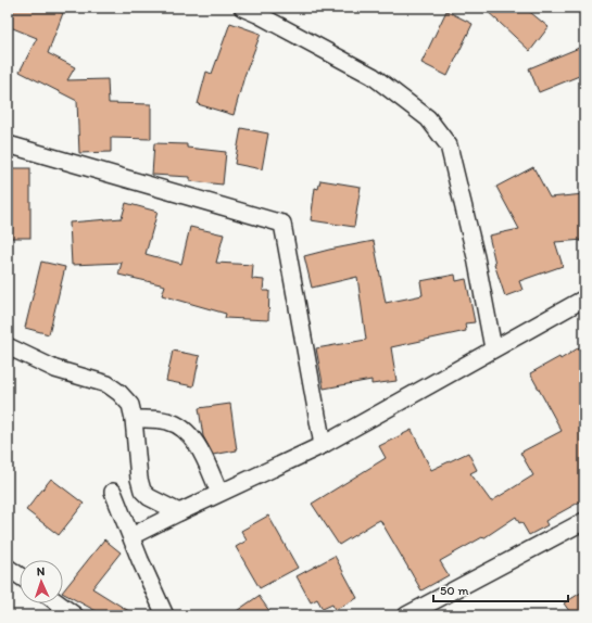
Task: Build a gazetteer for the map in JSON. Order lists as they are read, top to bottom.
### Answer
{
  "scale_bar": "50 m",
  "north": "top"
}
